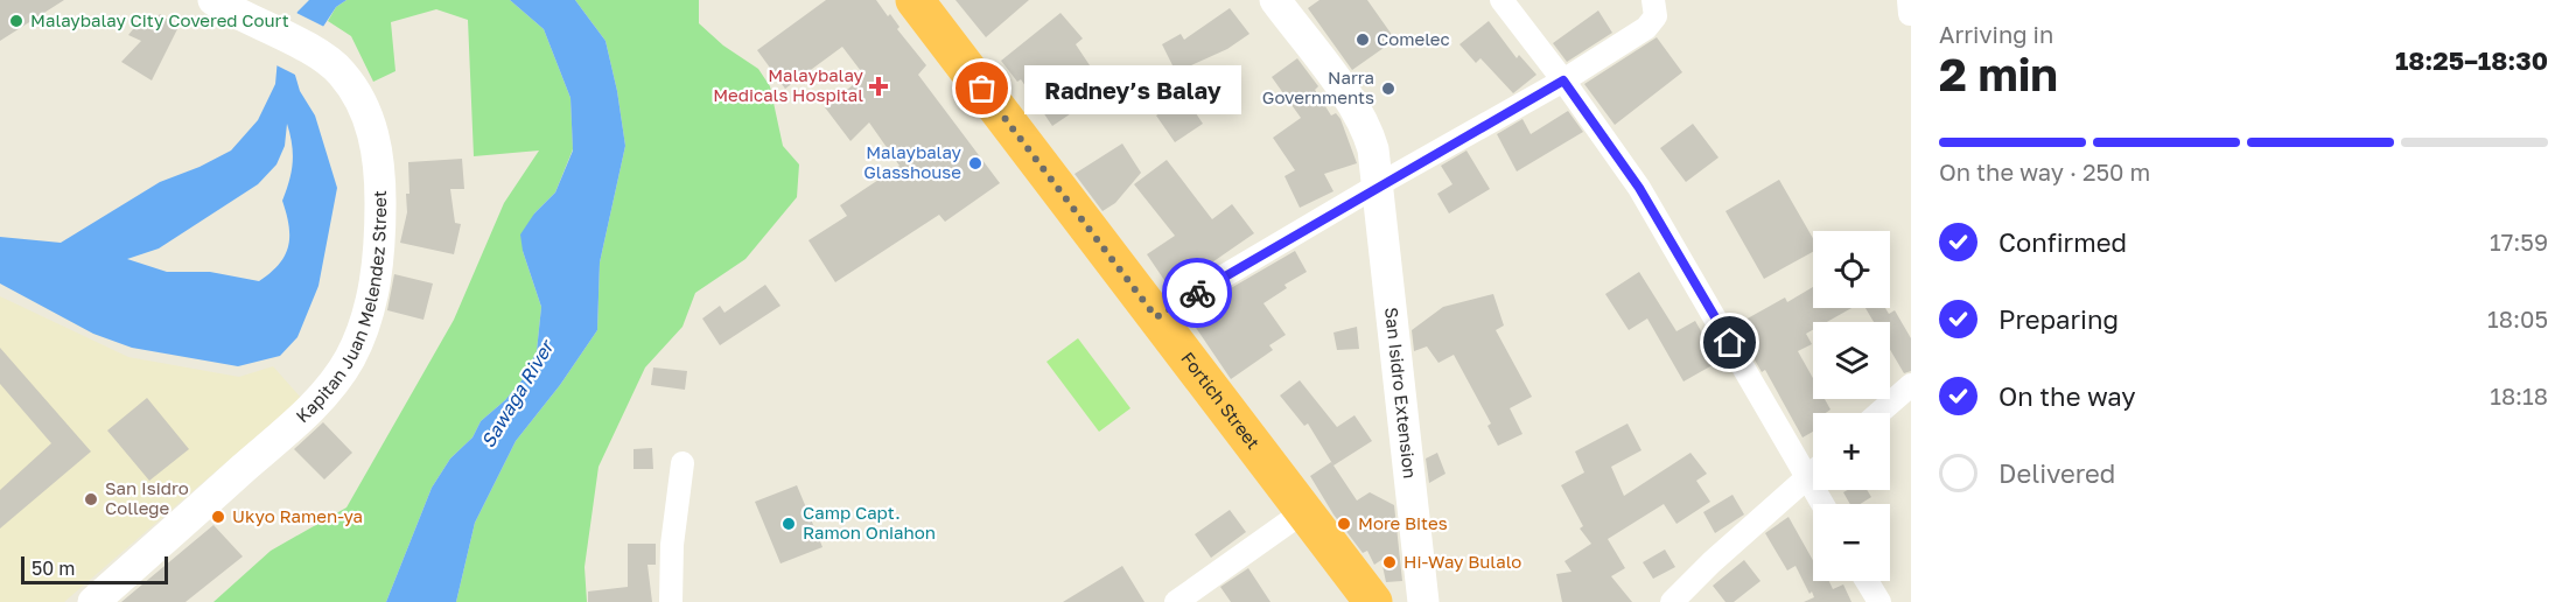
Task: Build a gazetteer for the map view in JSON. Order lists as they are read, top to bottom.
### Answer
{
  "streets": {
    "highway": ["Fortich Street"],
    "main road": ["Kapitan Juan Melendez Street", "San Isidro Extension"]
  },
  "water": ["Sawaga River"],
  "places": {
    "other": [
      "Malaybalay City Covered Court",
      "Comelec",
      "Radney’s Balay",
      "Narra Governments",
      "Malaybalay Glasshouse",
      "San Isidro College",
      "Ukyo Ramen-ya",
      "Camp Capt. Ramon Oniahon",
      "More Bites",
      "Hi-Way Bulalo"
    ],
    "health": ["Malaybalay Medicals Hospital"]
  },
  "scale_bar": "50 m",
  "page": {
    "heading": ["2 min", "Arriving in", "18:25–18:30"],
    "bubble": "Radney’s Balay",
    "bar": "On the way · 250 m",
    "list": [
      ["Confirmed", "17:59"],
      ["Preparing", "18:05"],
      ["On the way", "18:18"],
      "Delivered"
    ],
    "map_buttons": ["+", "−"],
    "scale": "50 m"
  }
}
